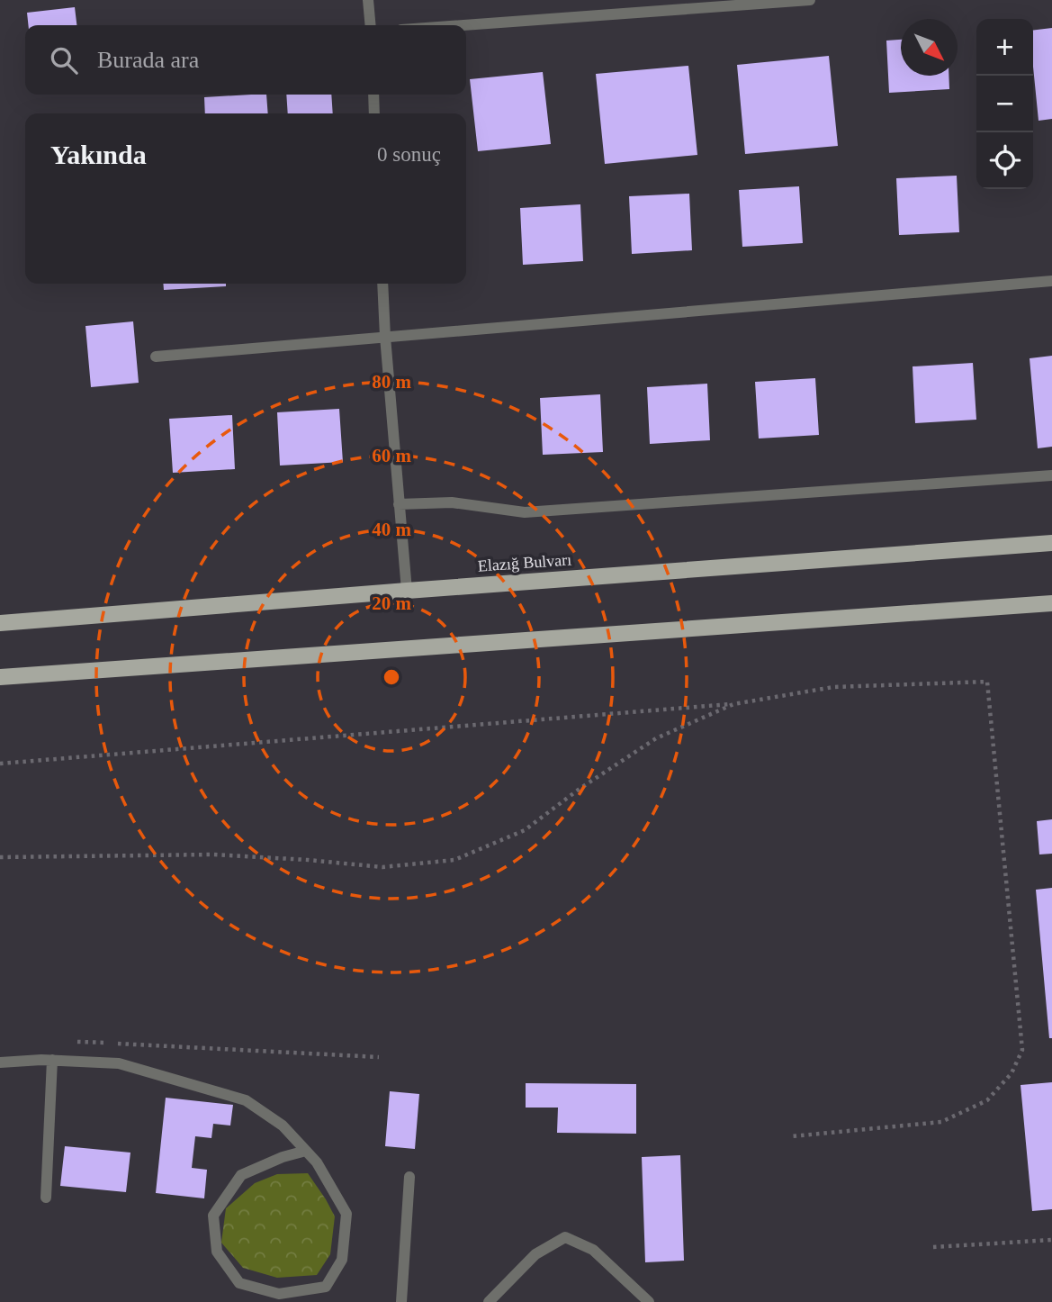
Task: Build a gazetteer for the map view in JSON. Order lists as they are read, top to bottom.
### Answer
{
  "streets": {
    "main road": ["Elazığ Bulvarı"]
  },
  "north": "bottom right",
  "page": {
    "map_buttons": ["+", "−"],
    "search": "Burada ara",
    "heading": ["Yakında", "0 sonuç"]
  },
  "rings": [
    "80 m",
    "60 m",
    "40 m",
    "20 m"
  ]
}
